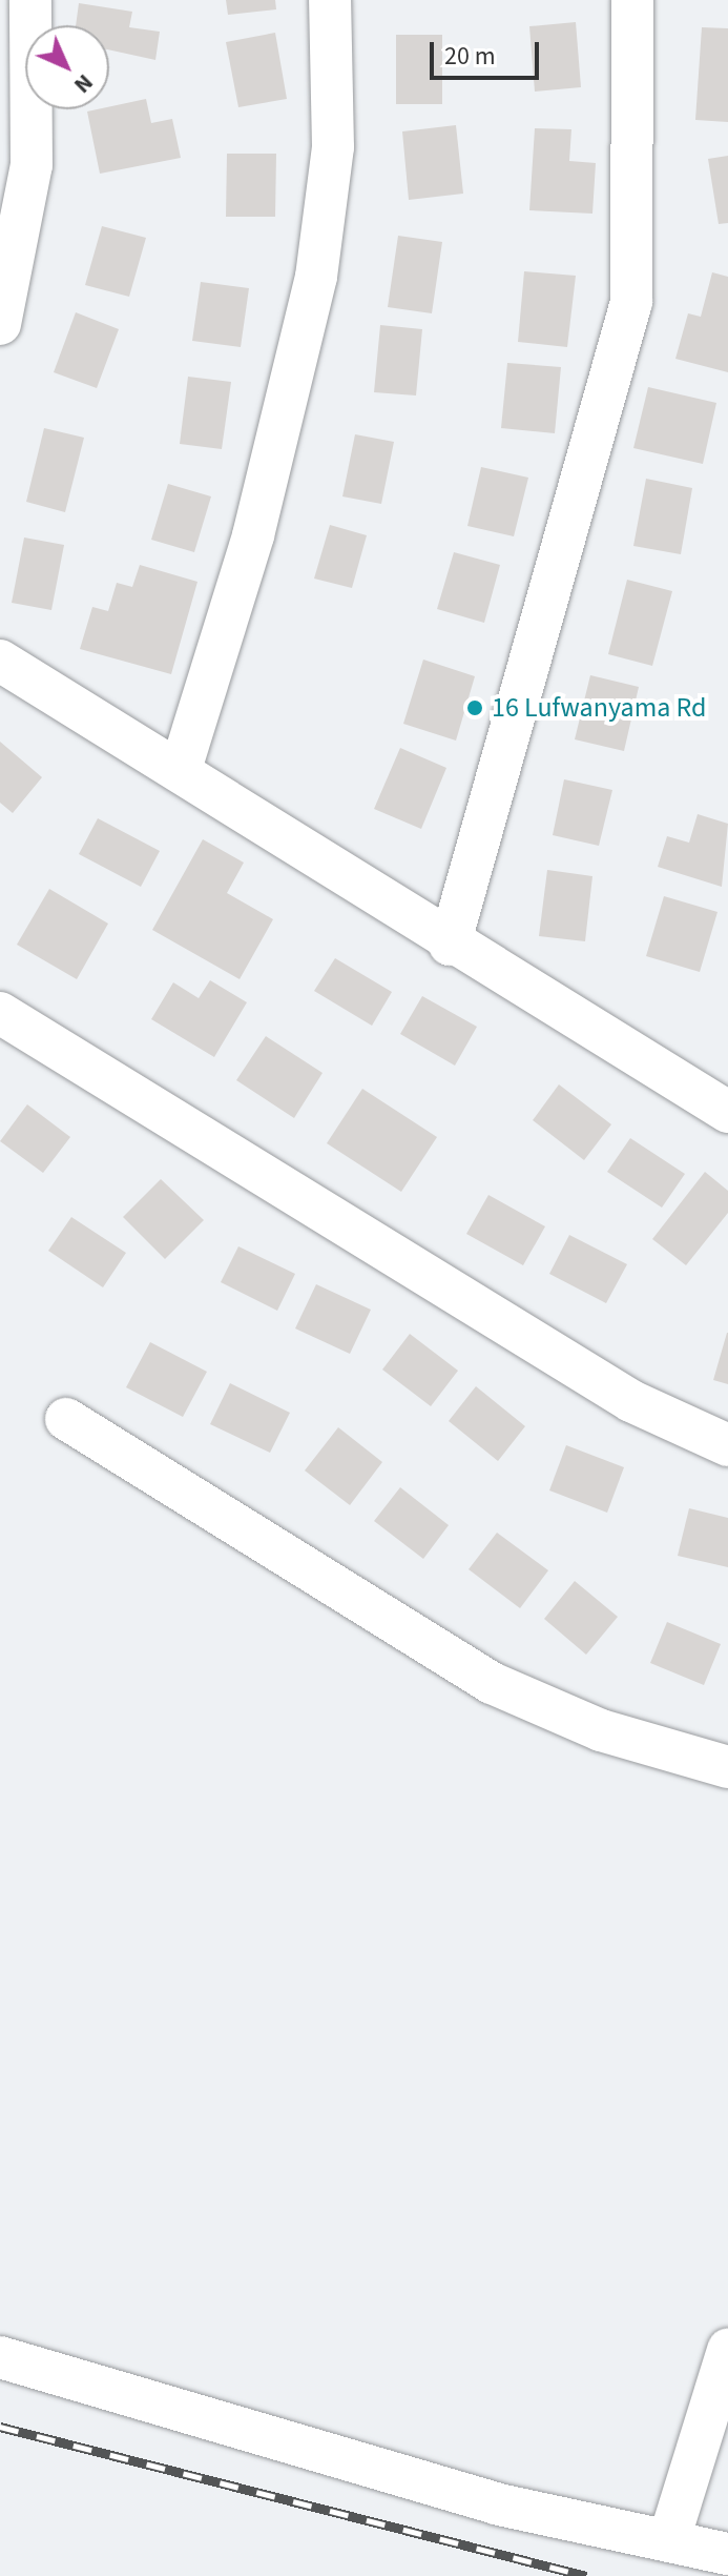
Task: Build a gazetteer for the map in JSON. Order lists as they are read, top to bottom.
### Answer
{
  "places": ["16 Lufwanyama Rd"],
  "scale_bar": "20 m",
  "north": "bottom right"
}
